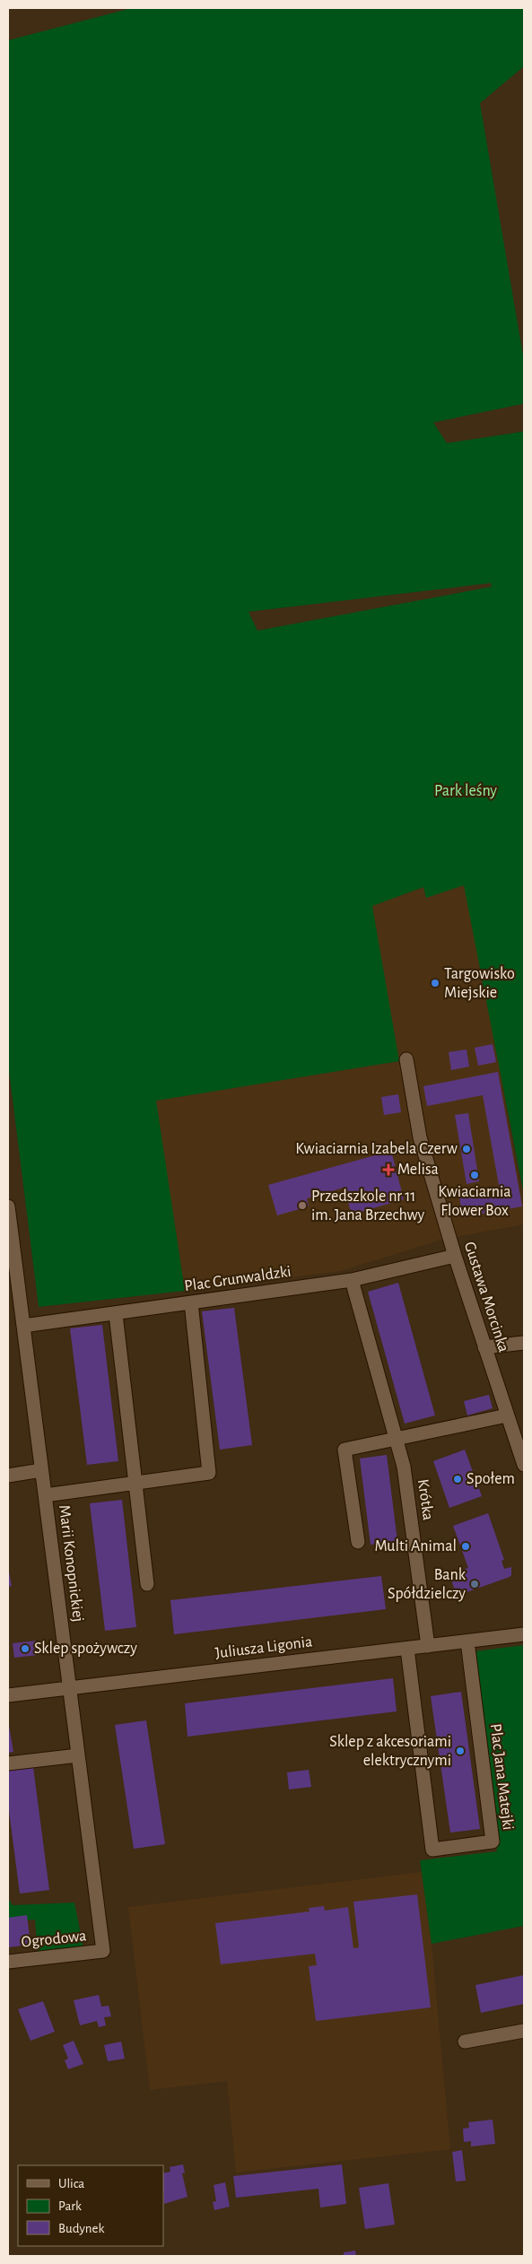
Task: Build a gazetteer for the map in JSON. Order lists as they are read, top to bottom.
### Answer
{
  "streets": {
    "street": [
      "Plac Grunwaldzki",
      "Gustawa Morcinka",
      "Krótka",
      "Marii Konopnickiej",
      "Juliusza Ligonia",
      "Plac Jana Matejki",
      "Ogrodowa"
    ]
  },
  "crossings": [
    ["Plac Grunwaldzki", "Gustawa Morcinka"],
    ["Plac Grunwaldzki", "Krótka"],
    ["Plac Grunwaldzki", "Marii Konopnickiej"],
    ["Krótka", "Juliusza Ligonia"],
    ["Marii Konopnickiej", "Juliusza Ligonia"],
    ["Marii Konopnickiej", "Ogrodowa"],
    ["Juliusza Ligonia", "Plac Jana Matejki"]
  ],
  "parks": ["Park leśny"],
  "places": {
    "other": [
      "Targowisko Miejskie",
      "Kwiaciarnia Izabela Czerw",
      "Kwiaciarnia Flower Box",
      "Przedszkole nr 11 im. Jana Brzechwy",
      "Społem",
      "Multi Animal",
      "Bank Spółdzielczy",
      "Sklep spożywczy",
      "Sklep z akcesoriami elektrycznymi"
    ],
    "health": ["Melisa"]
  },
  "legend": ["Ulica", "Park", "Budynek"]
}
